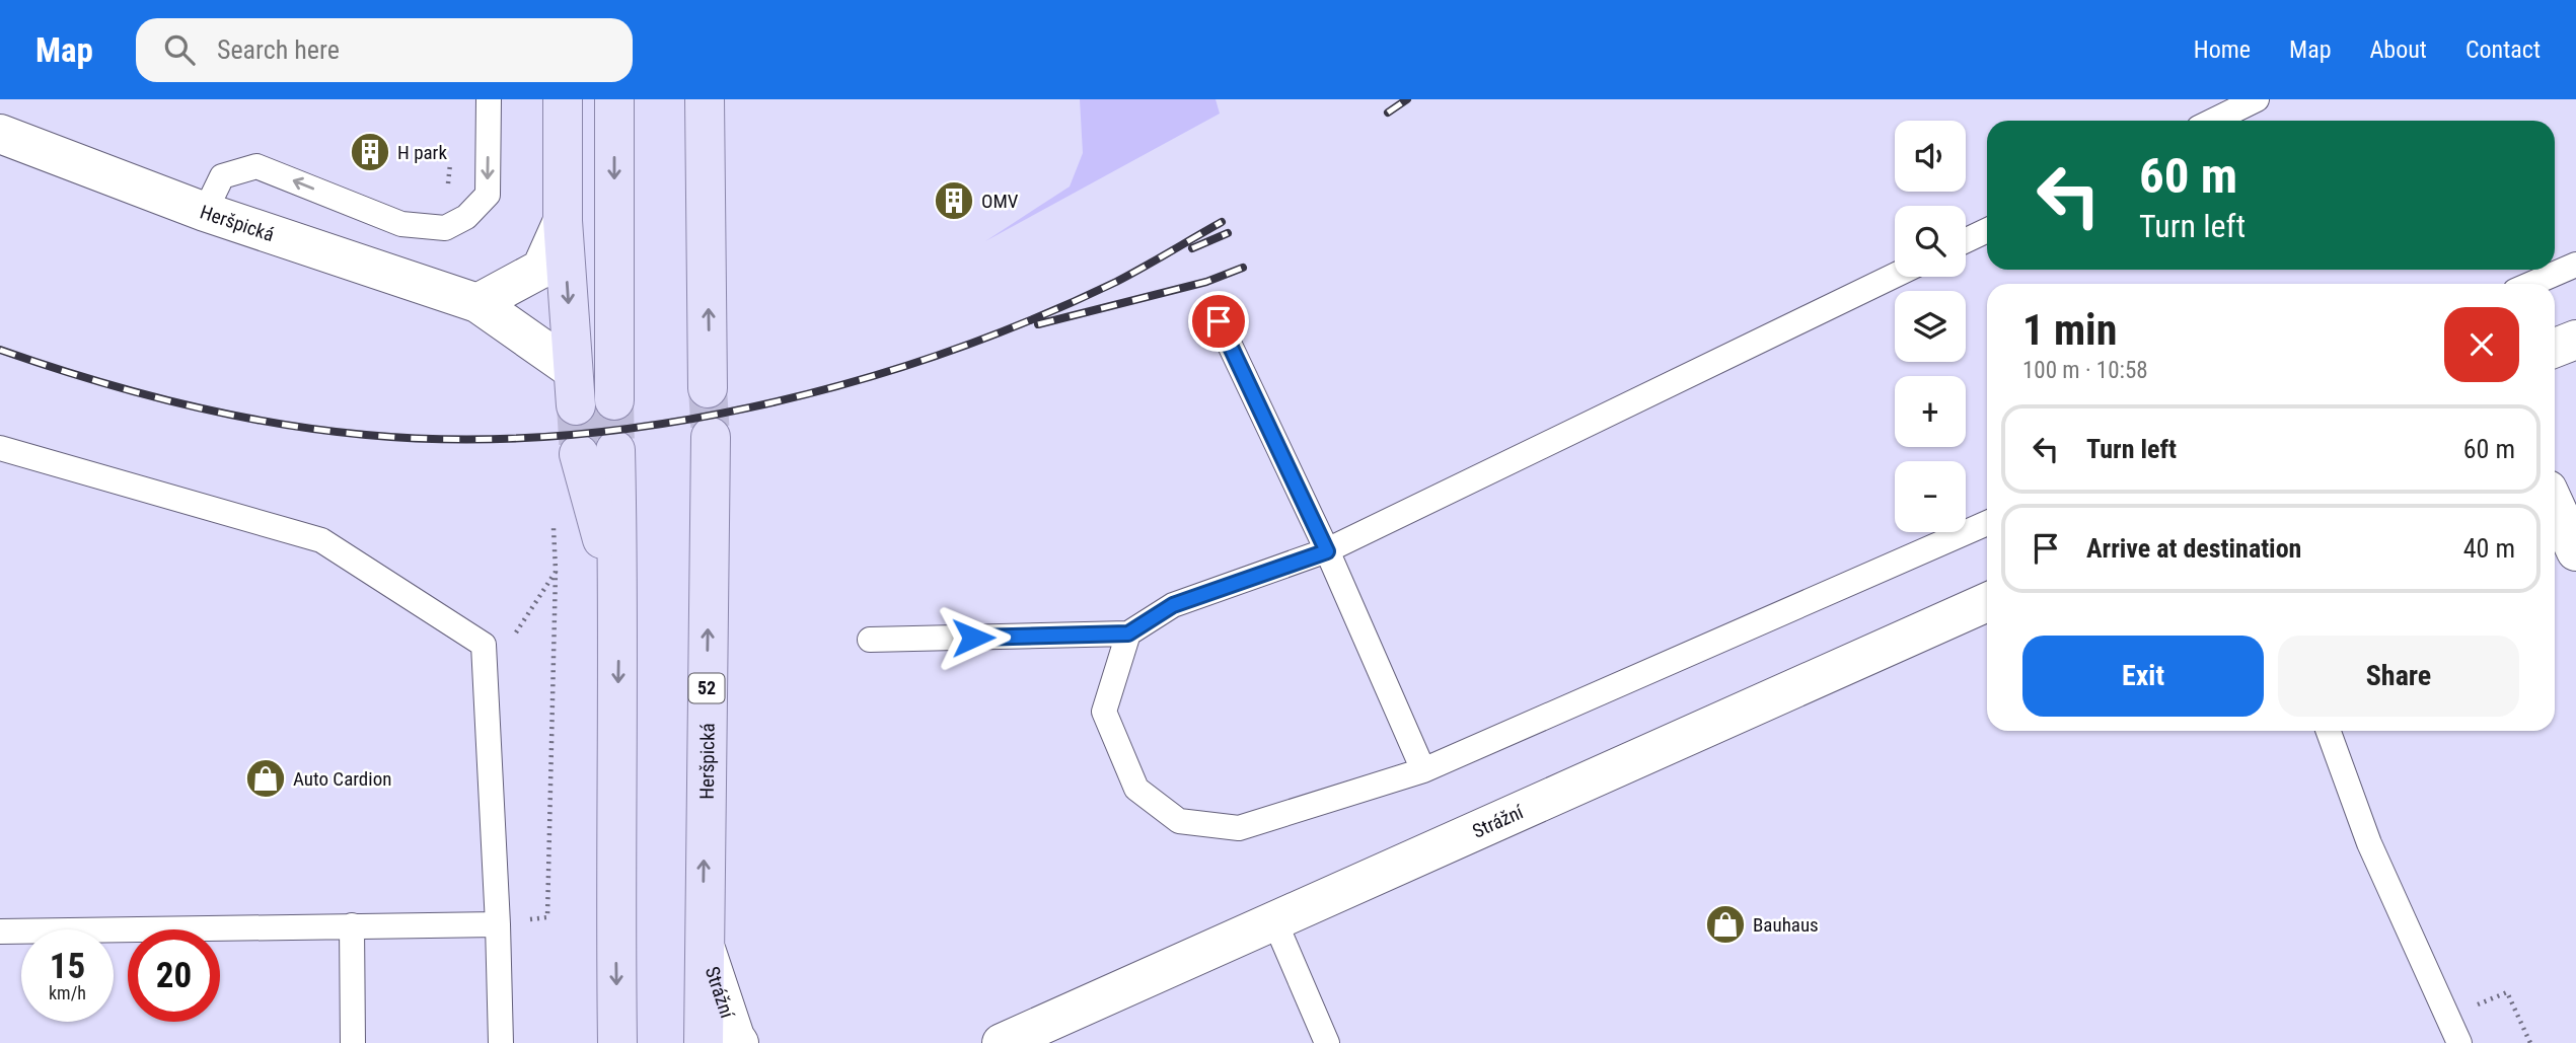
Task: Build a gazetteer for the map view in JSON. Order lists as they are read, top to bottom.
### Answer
{
  "streets": {
    "main road": ["Heršpická", "52"],
    "street": ["Strážní"]
  },
  "crossings": [
    ["Heršpická", "Strážní"]
  ],
  "one_way": ["Heršpická"],
  "places": {
    "building": ["H park", "OMV"],
    "shop": ["Auto Cardion", "Bauhaus"]
  },
  "page": {
    "header": "Map",
    "search": "Search here",
    "nav": [
      "Home",
      "Map",
      "About",
      "Contact"
    ],
    "map_buttons": ["+", "−"],
    "turn": ["60 m", "Turn left"],
    "heading": ["1 min", "100 m · 10:58"],
    "list": [
      {
        "name": "Turn left",
        "value": "60 m"
      },
      {
        "name": "Arrive at destination",
        "value": "40 m"
      }
    ],
    "buttons": ["Exit", "Share"],
    "speed": "15 km/h",
    "limit": "20"
  }
}
